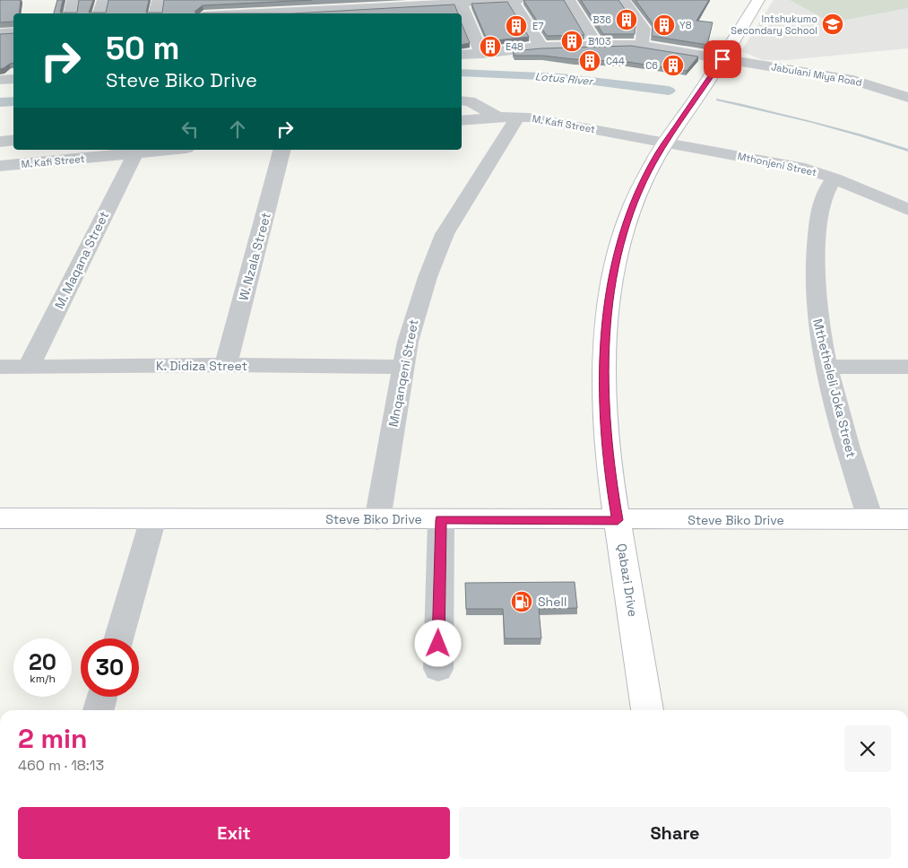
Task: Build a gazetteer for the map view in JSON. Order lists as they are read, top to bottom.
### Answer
{
  "streets": {
    "street": [
      "Jabulani Miya Road",
      "M. Kafi Street",
      "Mthonjeni Street",
      "W. Nzala Street",
      "M. Maqana Street",
      "K. Didiza Street",
      "Mnqanqeni Street",
      "Mthetheleli Joka Street",
      "Steve Biko Drive",
      "Qabazi Drive"
    ]
  },
  "crossings": [
    ["Jabulani Miya Road", "Qabazi Drive"],
    ["M. Kafi Street", "Mthonjeni Street"],
    ["M. Kafi Street", "M. Maqana Street"],
    ["M. Kafi Street", "Mnqanqeni Street"],
    ["M. Kafi Street", "Qabazi Drive"],
    ["Mthonjeni Street", "Mthetheleli Joka Street"],
    ["Mthonjeni Street", "Qabazi Drive"],
    ["W. Nzala Street", "K. Didiza Street"],
    ["M. Maqana Street", "K. Didiza Street"],
    ["K. Didiza Street", "Mnqanqeni Street"],
    ["Mnqanqeni Street", "Steve Biko Drive"],
    ["Mthetheleli Joka Street", "Steve Biko Drive"],
    ["Steve Biko Drive", "Qabazi Drive"]
  ],
  "water": ["Lotus River"],
  "places": {
    "building": [
      "B36",
      "Y8",
      "E7",
      "B103",
      "E48",
      "C44",
      "C6"
    ],
    "school or university": ["Intshukumo Secondary School"],
    "fuel station": ["Shell"]
  },
  "page": {
    "turn": ["50 m", "Steve Biko Drive"],
    "speed": "20 km/h",
    "limit": "30",
    "heading": ["2 min", "460 m · 18:13"],
    "buttons": ["Exit", "Share"]
  }
}
